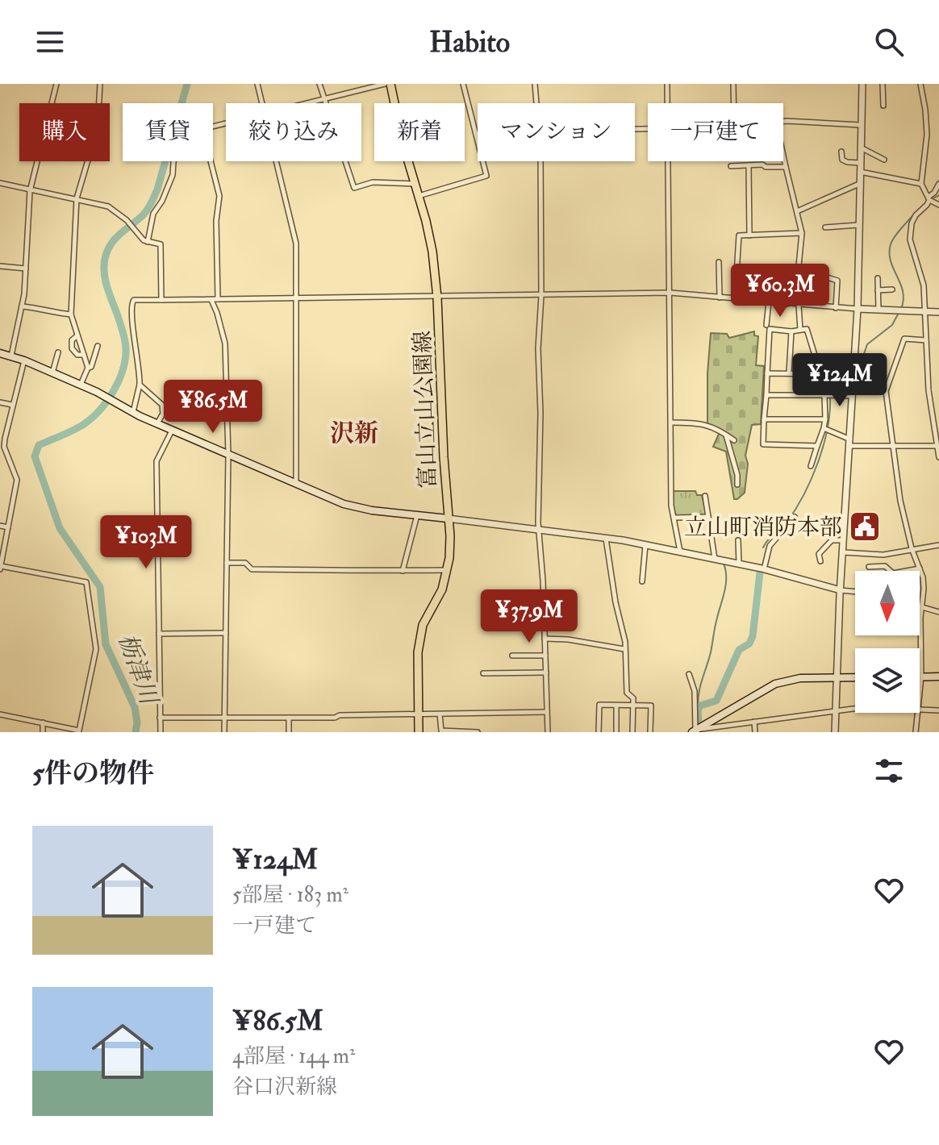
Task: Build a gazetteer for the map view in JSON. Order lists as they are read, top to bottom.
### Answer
{
  "streets": {
    "main road": ["富山立山公園線"]
  },
  "districts": ["沢新"],
  "water": ["栃津川"],
  "places": {
    "public building": ["立山町消防本部"]
  },
  "north": "bottom",
  "page": {
    "header": "Habito",
    "chip": [
      "購入",
      "賃貸",
      "絞り込み",
      "新着",
      "マンション",
      "一戸建て"
    ],
    "price": [
      "¥60.3M",
      "¥124M",
      "¥86.5M",
      "¥103M",
      "¥37.9M"
    ],
    "heading": "5件の物件",
    "list": [
      {
        "name": "¥124M",
        "note": "5部屋 · 183 m² · 一戸建て"
      },
      {
        "name": "¥86.5M",
        "note": "4部屋 · 144 m² · 谷口沢新線"
      }
    ]
  }
}
